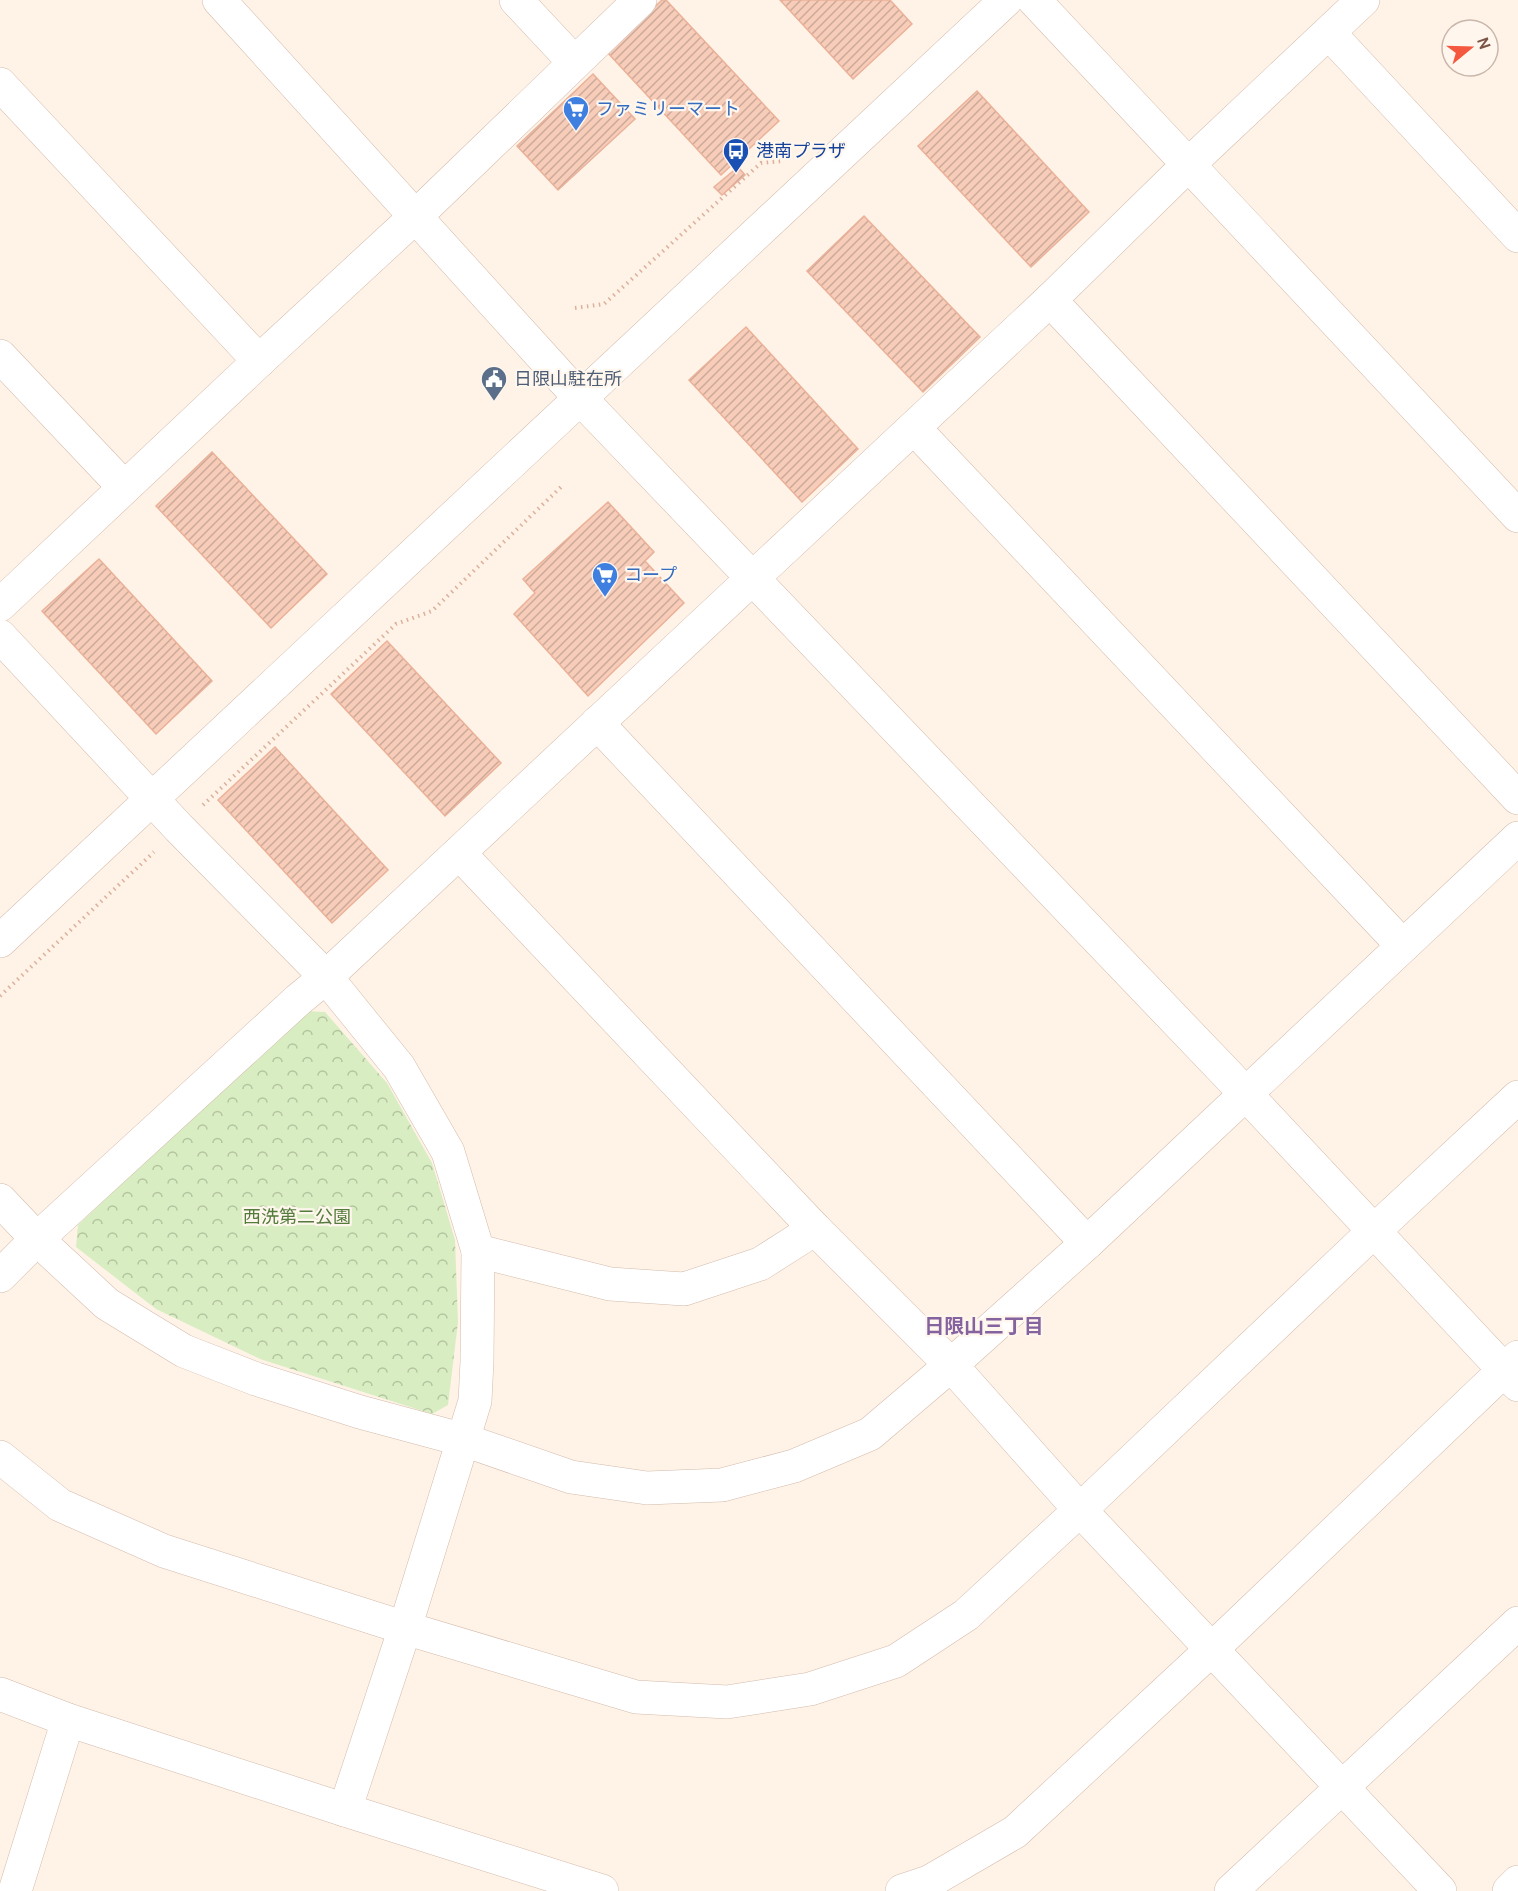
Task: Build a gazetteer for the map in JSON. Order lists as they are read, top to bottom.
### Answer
{
  "districts": ["日限山三丁目"],
  "parks": ["西洗第二公園"],
  "places": {
    "supermarket": ["ファミリーマート", "コープ"],
    "bus stop": ["港南プラザ"],
    "public building": ["日限山駐在所"]
  },
  "north": "right"
}
